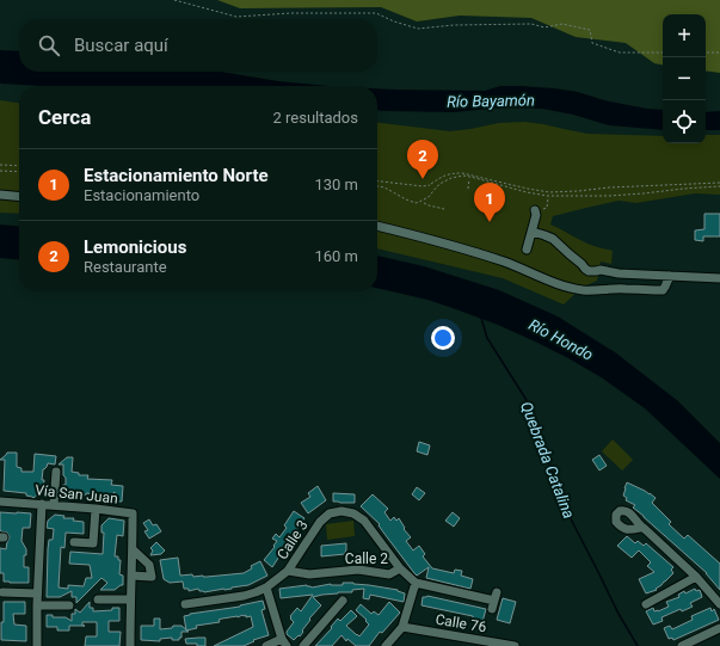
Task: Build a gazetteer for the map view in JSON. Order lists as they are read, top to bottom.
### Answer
{
  "streets": {
    "street": [
      "Vía San Juan",
      "Calle 3",
      "Calle 2",
      "Calle 76"
    ]
  },
  "crossings": [
    ["Calle 3", "Calle 2"]
  ],
  "water": ["Río Bayamón", "Río Hondo", "Quebrada Catalina"],
  "page": {
    "map_buttons": ["+", "−"],
    "search": "Buscar aquí",
    "heading": ["Cerca", "2 resultados"],
    "pins": ["2", "1"],
    "list": [
      {
        "mark": "1",
        "name": "Estacionamiento Norte",
        "note": "Estacionamiento",
        "value": "130 m"
      },
      {
        "mark": "2",
        "name": "Lemonicious",
        "note": "Restaurante",
        "value": "160 m"
      }
    ]
  }
}
